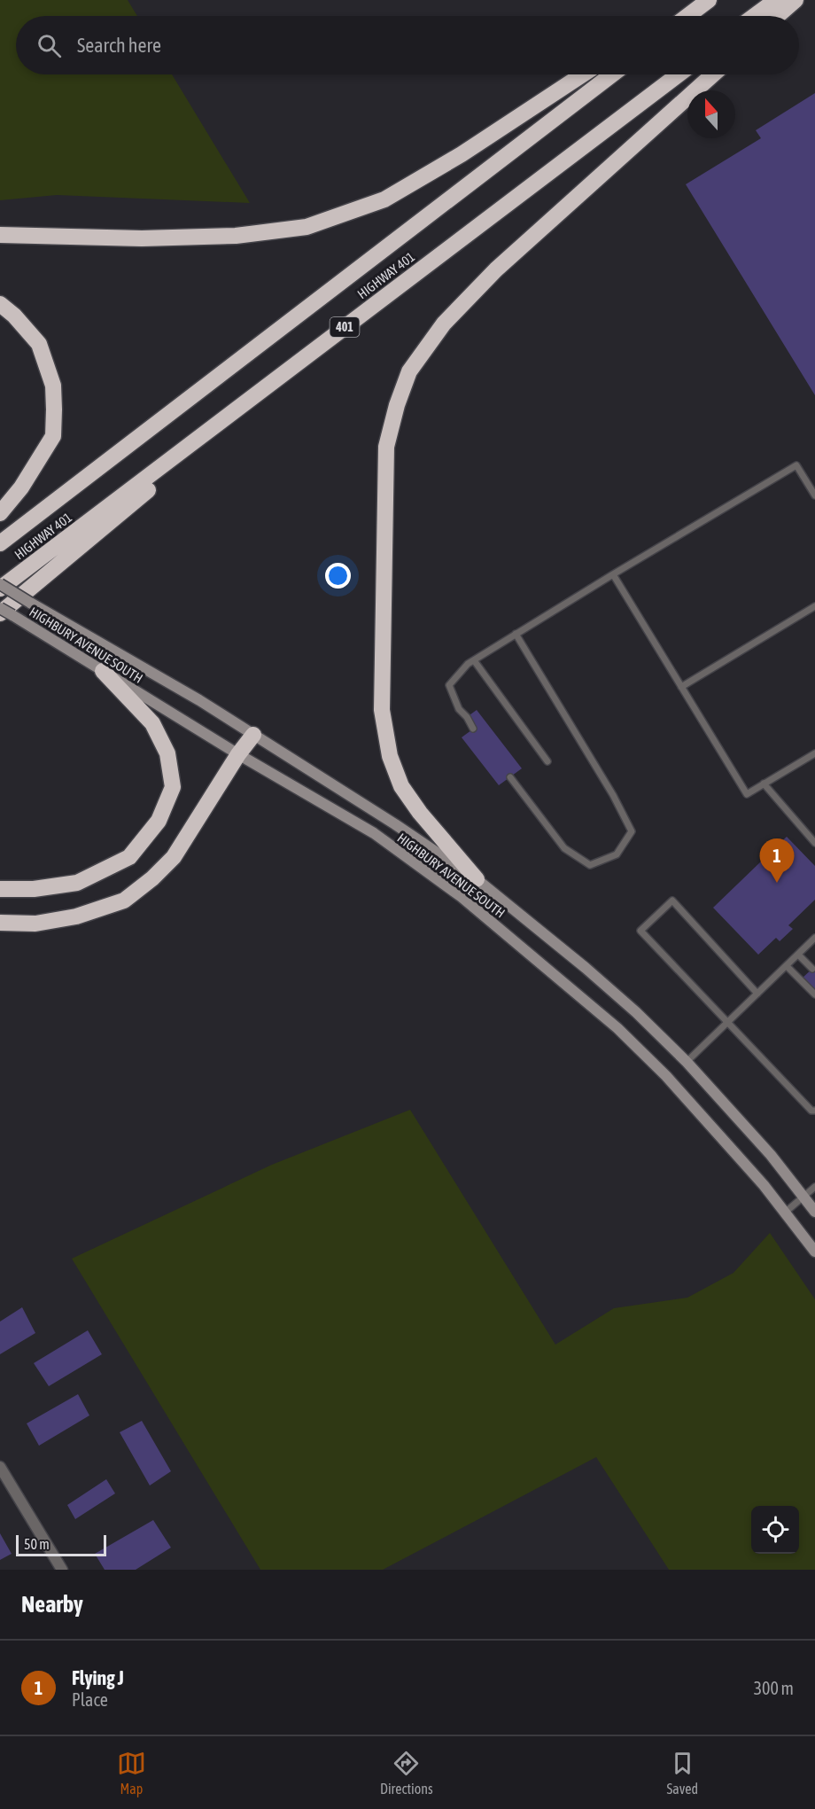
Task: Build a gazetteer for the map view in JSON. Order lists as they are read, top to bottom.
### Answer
{
  "streets": {
    "highway": ["HIGHWAY 401", "401"],
    "main road": ["HIGHBURY AVENUE SOUTH"]
  },
  "scale_bar": "50 m",
  "north": "top",
  "page": {
    "search": "Search here",
    "pins": "1",
    "scale": "50 m",
    "heading": "Nearby",
    "list": [
      {
        "mark": "1",
        "name": "Flying J",
        "note": "Place",
        "value": "300 m"
      }
    ],
    "nav": ["Map", "Directions", "Saved"]
  }
}
